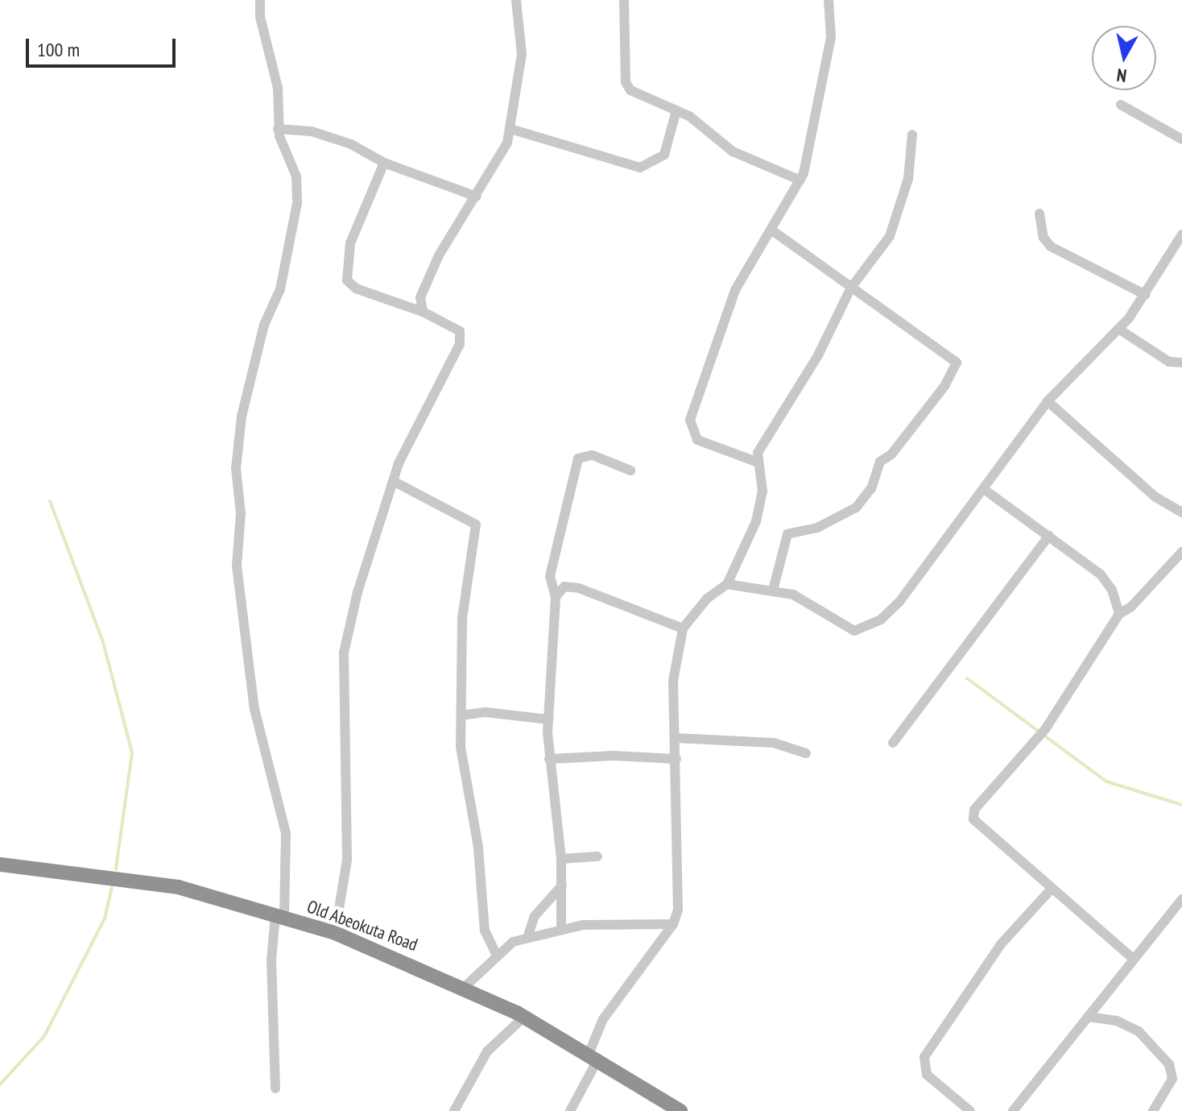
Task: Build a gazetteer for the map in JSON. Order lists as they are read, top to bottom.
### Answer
{
  "streets": {
    "highway": ["Old Abeokuta Road"]
  },
  "scale_bar": "100 m",
  "north": "bottom"
}
